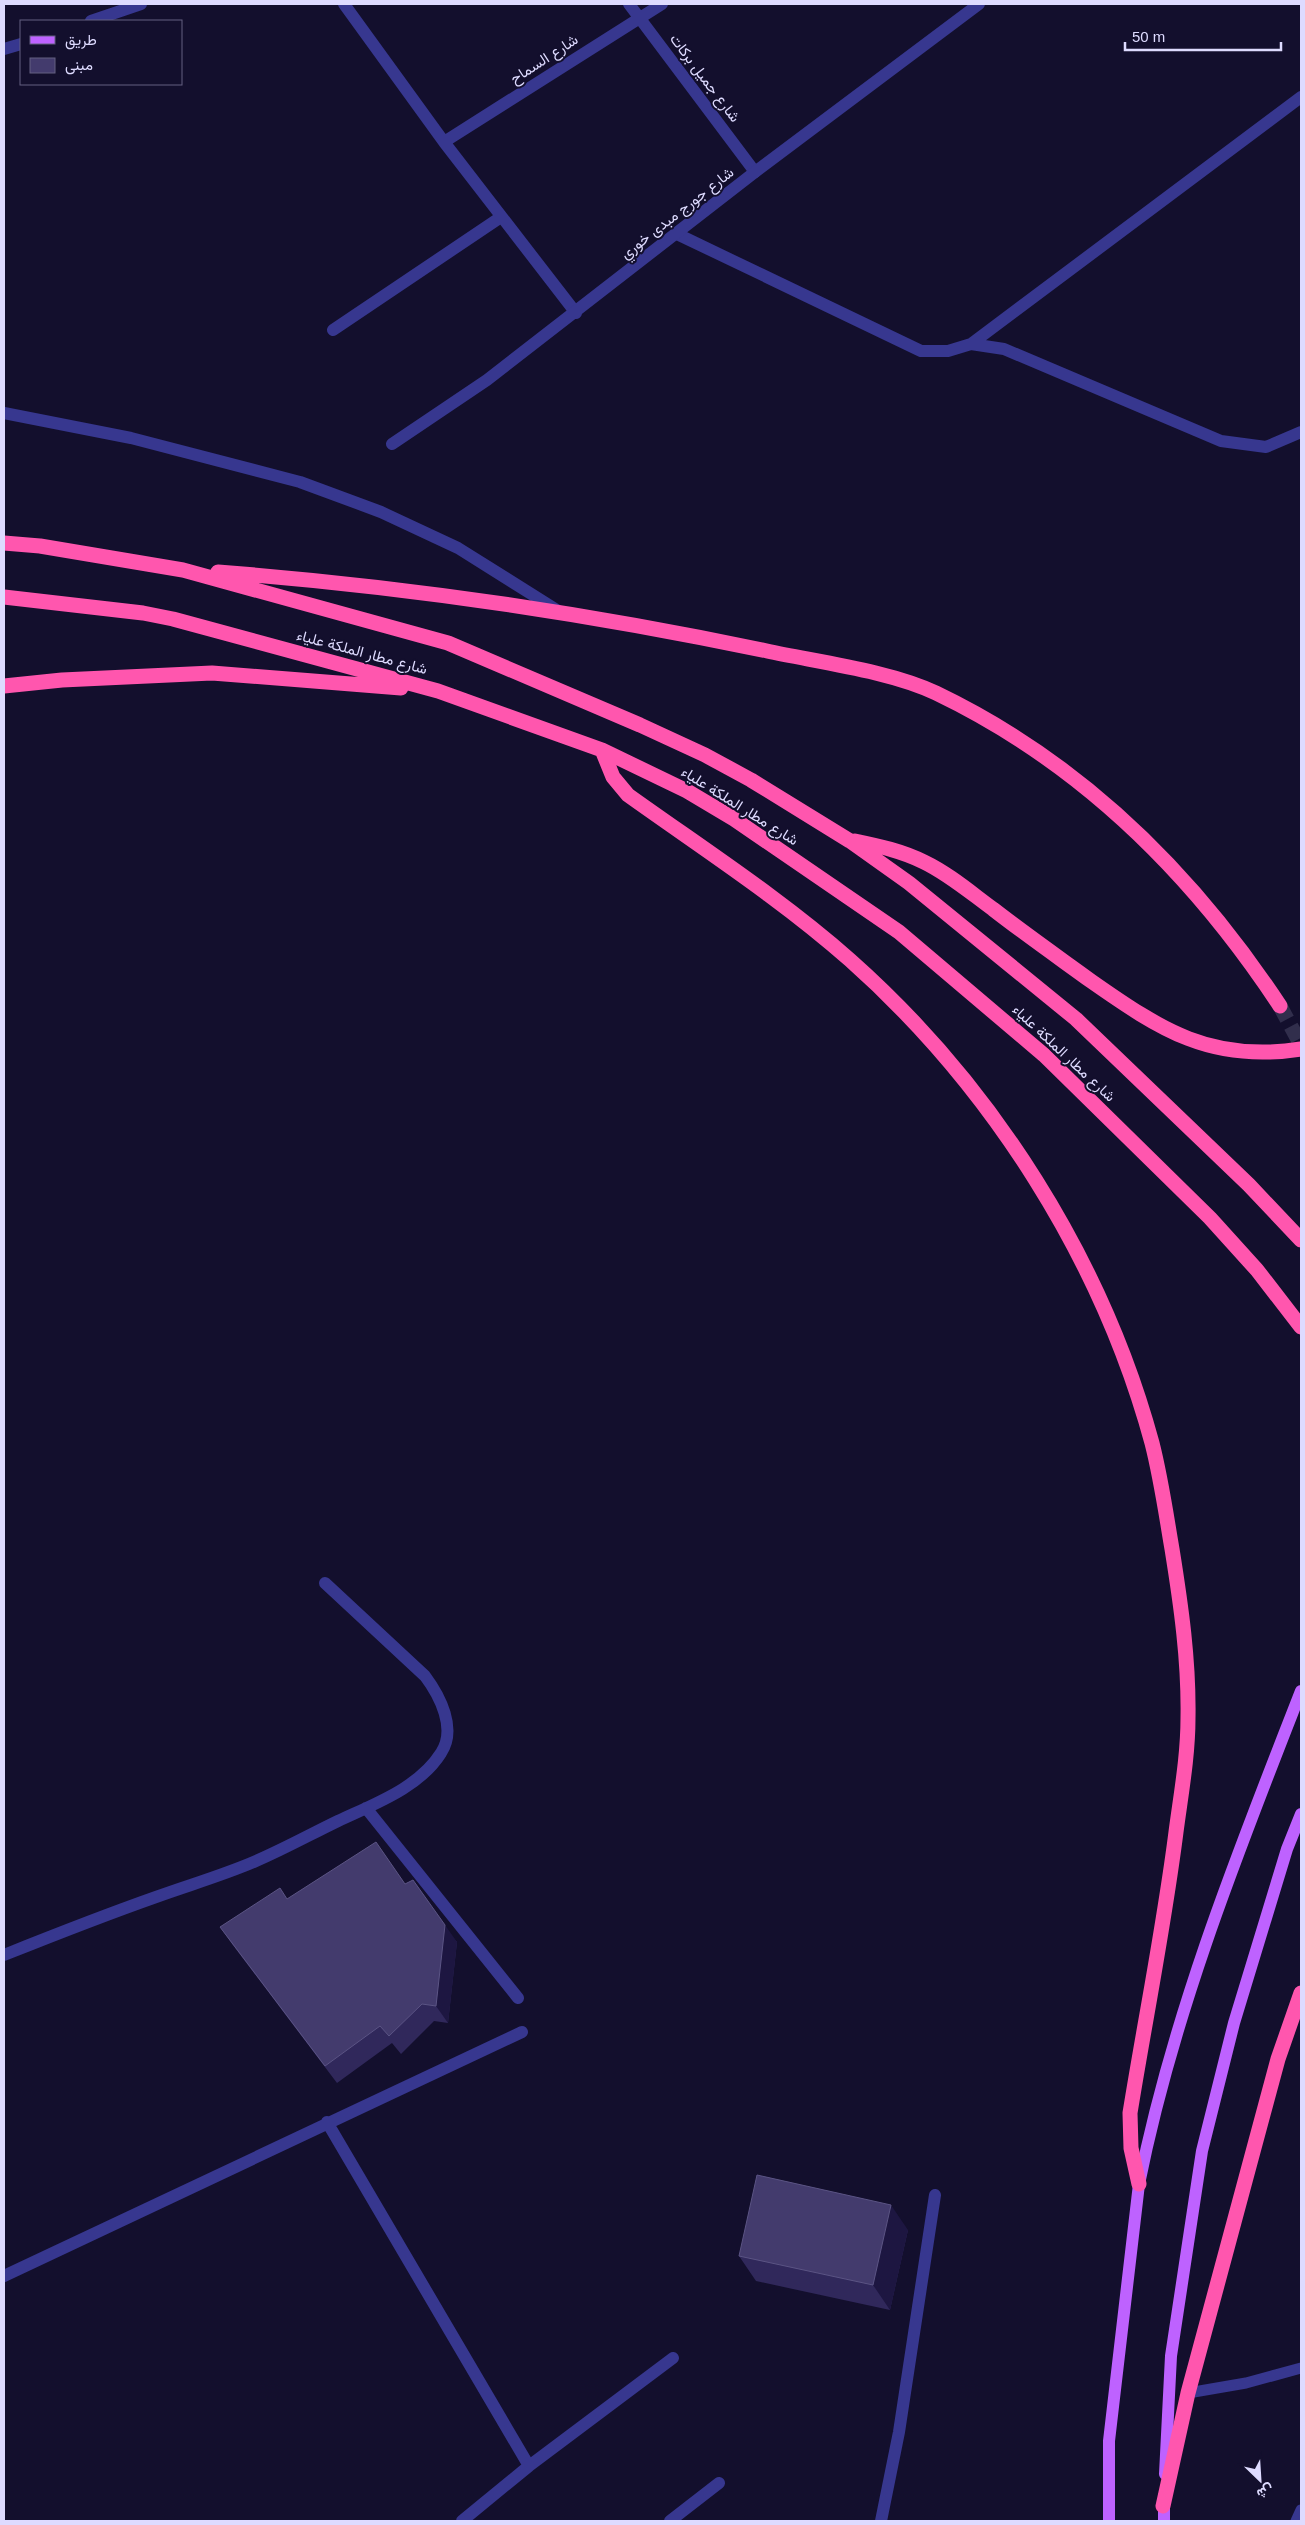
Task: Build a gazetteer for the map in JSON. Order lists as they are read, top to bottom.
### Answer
{
  "streets": {
    "highway": ["شارع مطار الملكة علياء"],
    "street": ["شارع السماح", "شارع جميل بركات", "شارع جورج مبدى خوري"]
  },
  "crossings": [
    ["شارع السماح", "شارع جميل بركات"],
    ["شارع جميل بركات", "شارع جورج مبدى خوري"]
  ],
  "legend": ["طريق", "مبنى"],
  "scale_bar": "50 m",
  "north": "bottom right"
}
